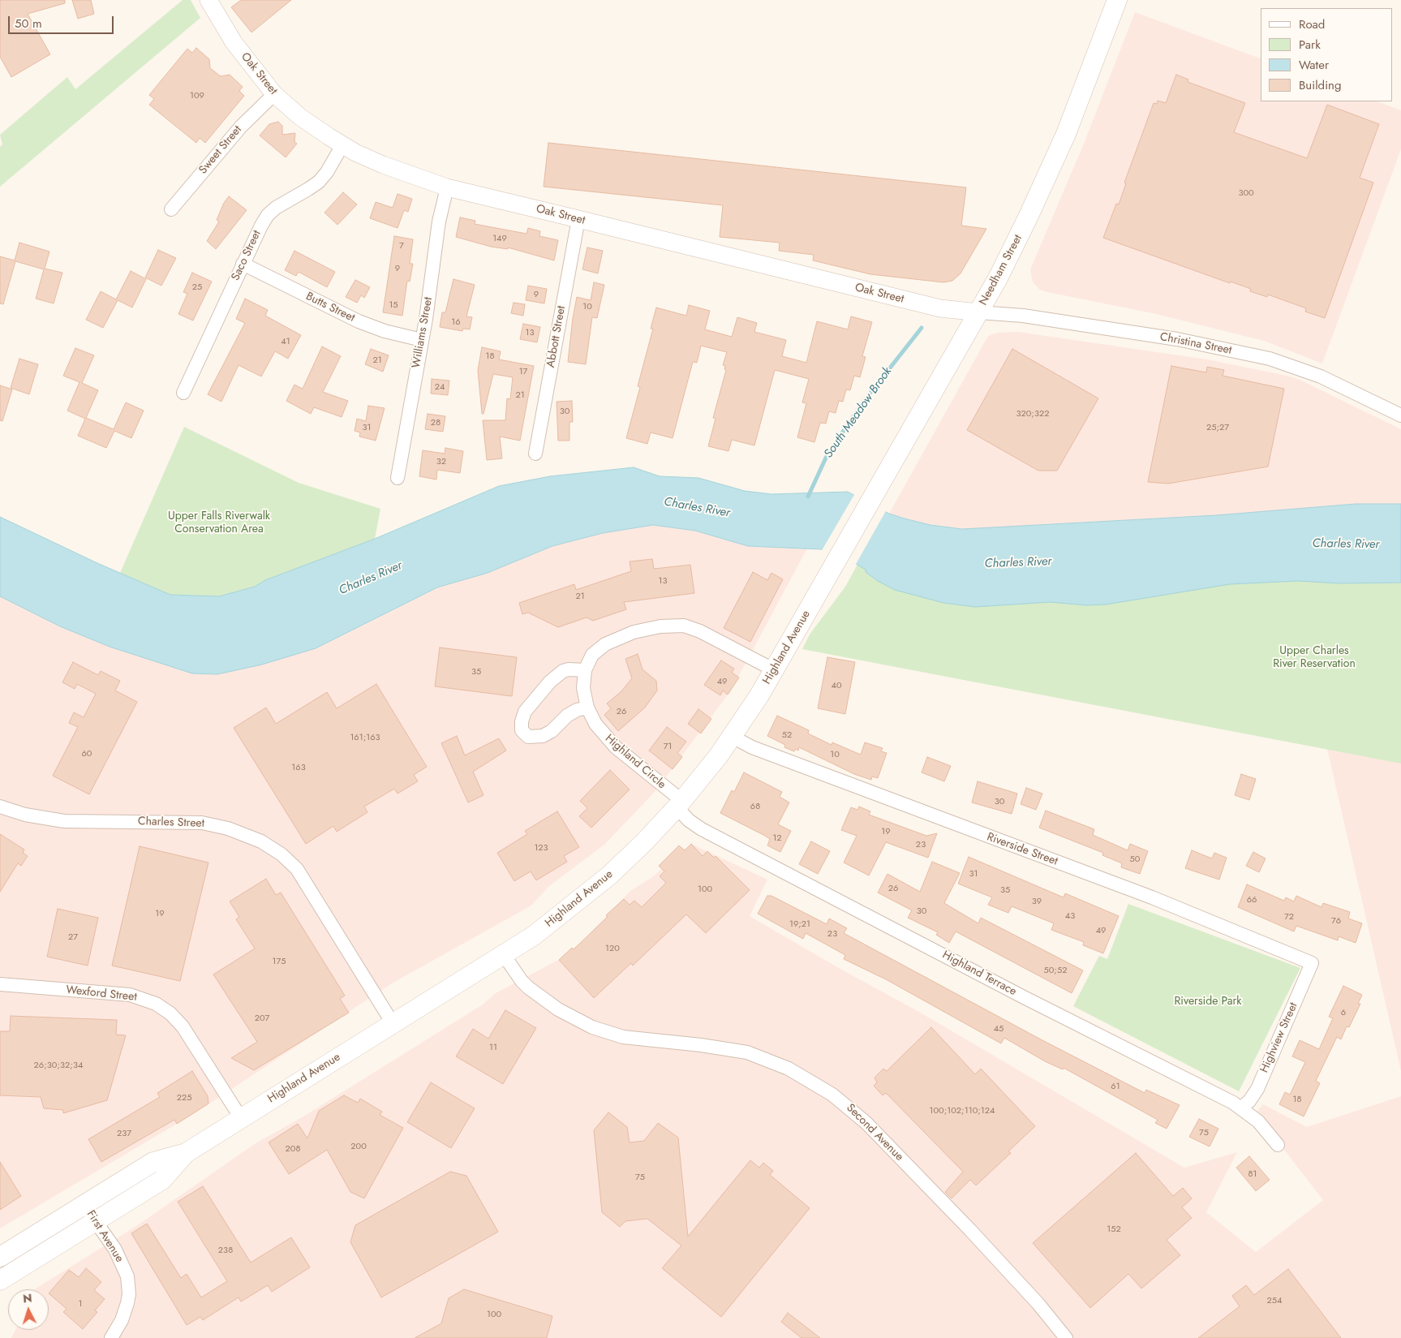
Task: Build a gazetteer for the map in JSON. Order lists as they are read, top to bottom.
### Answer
{
  "streets": {
    "main road": ["Needham Street", "Highland Avenue"],
    "street": [
      "Oak Street",
      "Sweet Street",
      "Saco Street",
      "Butts Street",
      "Williams Street",
      "Abbott Street",
      "Christina Street",
      "Highland Circle",
      "Charles Street",
      "Riverside Street",
      "Highland Terrace",
      "Wexford Street",
      "Highview Street",
      "Second Avenue",
      "First Avenue"
    ]
  },
  "crossings": [
    ["Oak Street", "Sweet Street"],
    ["Oak Street", "Saco Street"],
    ["Oak Street", "Needham Street"],
    ["Oak Street", "Williams Street"],
    ["Oak Street", "Abbott Street"],
    ["Oak Street", "Christina Street"],
    ["Saco Street", "Butts Street"],
    ["Needham Street", "Christina Street"],
    ["Needham Street", "Highland Avenue"],
    ["Butts Street", "Williams Street"],
    ["Highland Avenue", "Highland Circle"],
    ["Highland Avenue", "Charles Street"],
    ["Highland Avenue", "Riverside Street"],
    ["Highland Avenue", "Highland Terrace"],
    ["Highland Avenue", "Wexford Street"],
    ["Highland Avenue", "Second Avenue"],
    ["Highland Avenue", "First Avenue"],
    ["Highland Circle", "Highland Terrace"],
    ["Riverside Street", "Highview Street"],
    ["Highland Terrace", "Highview Street"]
  ],
  "water": ["South Meadow Brook", "Charles River"],
  "parks": ["Upper Falls Riverwalk Conservation Area", "Upper Charles River Reservation", "Riverside Park"],
  "house_numbers": [
    "109",
    "300",
    "149",
    "7",
    "9",
    "25",
    "9",
    "15",
    "10",
    "16",
    "13",
    "41",
    "18",
    "21",
    "17",
    "24",
    "21",
    "30",
    "320;322",
    "28",
    "31",
    "25;27",
    "32",
    "13",
    "21",
    "35",
    "49",
    "40",
    "26",
    "52",
    "161;163",
    "71",
    "60",
    "10",
    "163",
    "30",
    "68",
    "19",
    "12",
    "23",
    "123",
    "50",
    "31",
    "26",
    "100",
    "35",
    "66",
    "39",
    "30",
    "19",
    "43",
    "72",
    "76",
    "19;21",
    "49",
    "23",
    "27",
    "120",
    "175",
    "50;52",
    "6",
    "207",
    "45",
    "11",
    "26;30;32;34",
    "61",
    "225",
    "18",
    "100;102;110;124",
    "75",
    "237",
    "200",
    "208",
    "81",
    "75",
    "152",
    "238",
    "254",
    "1",
    "100"
  ],
  "legend": [
    "Road",
    "Park",
    "Water",
    "Building"
  ],
  "scale_bar": "50 m",
  "north": "top"
}
